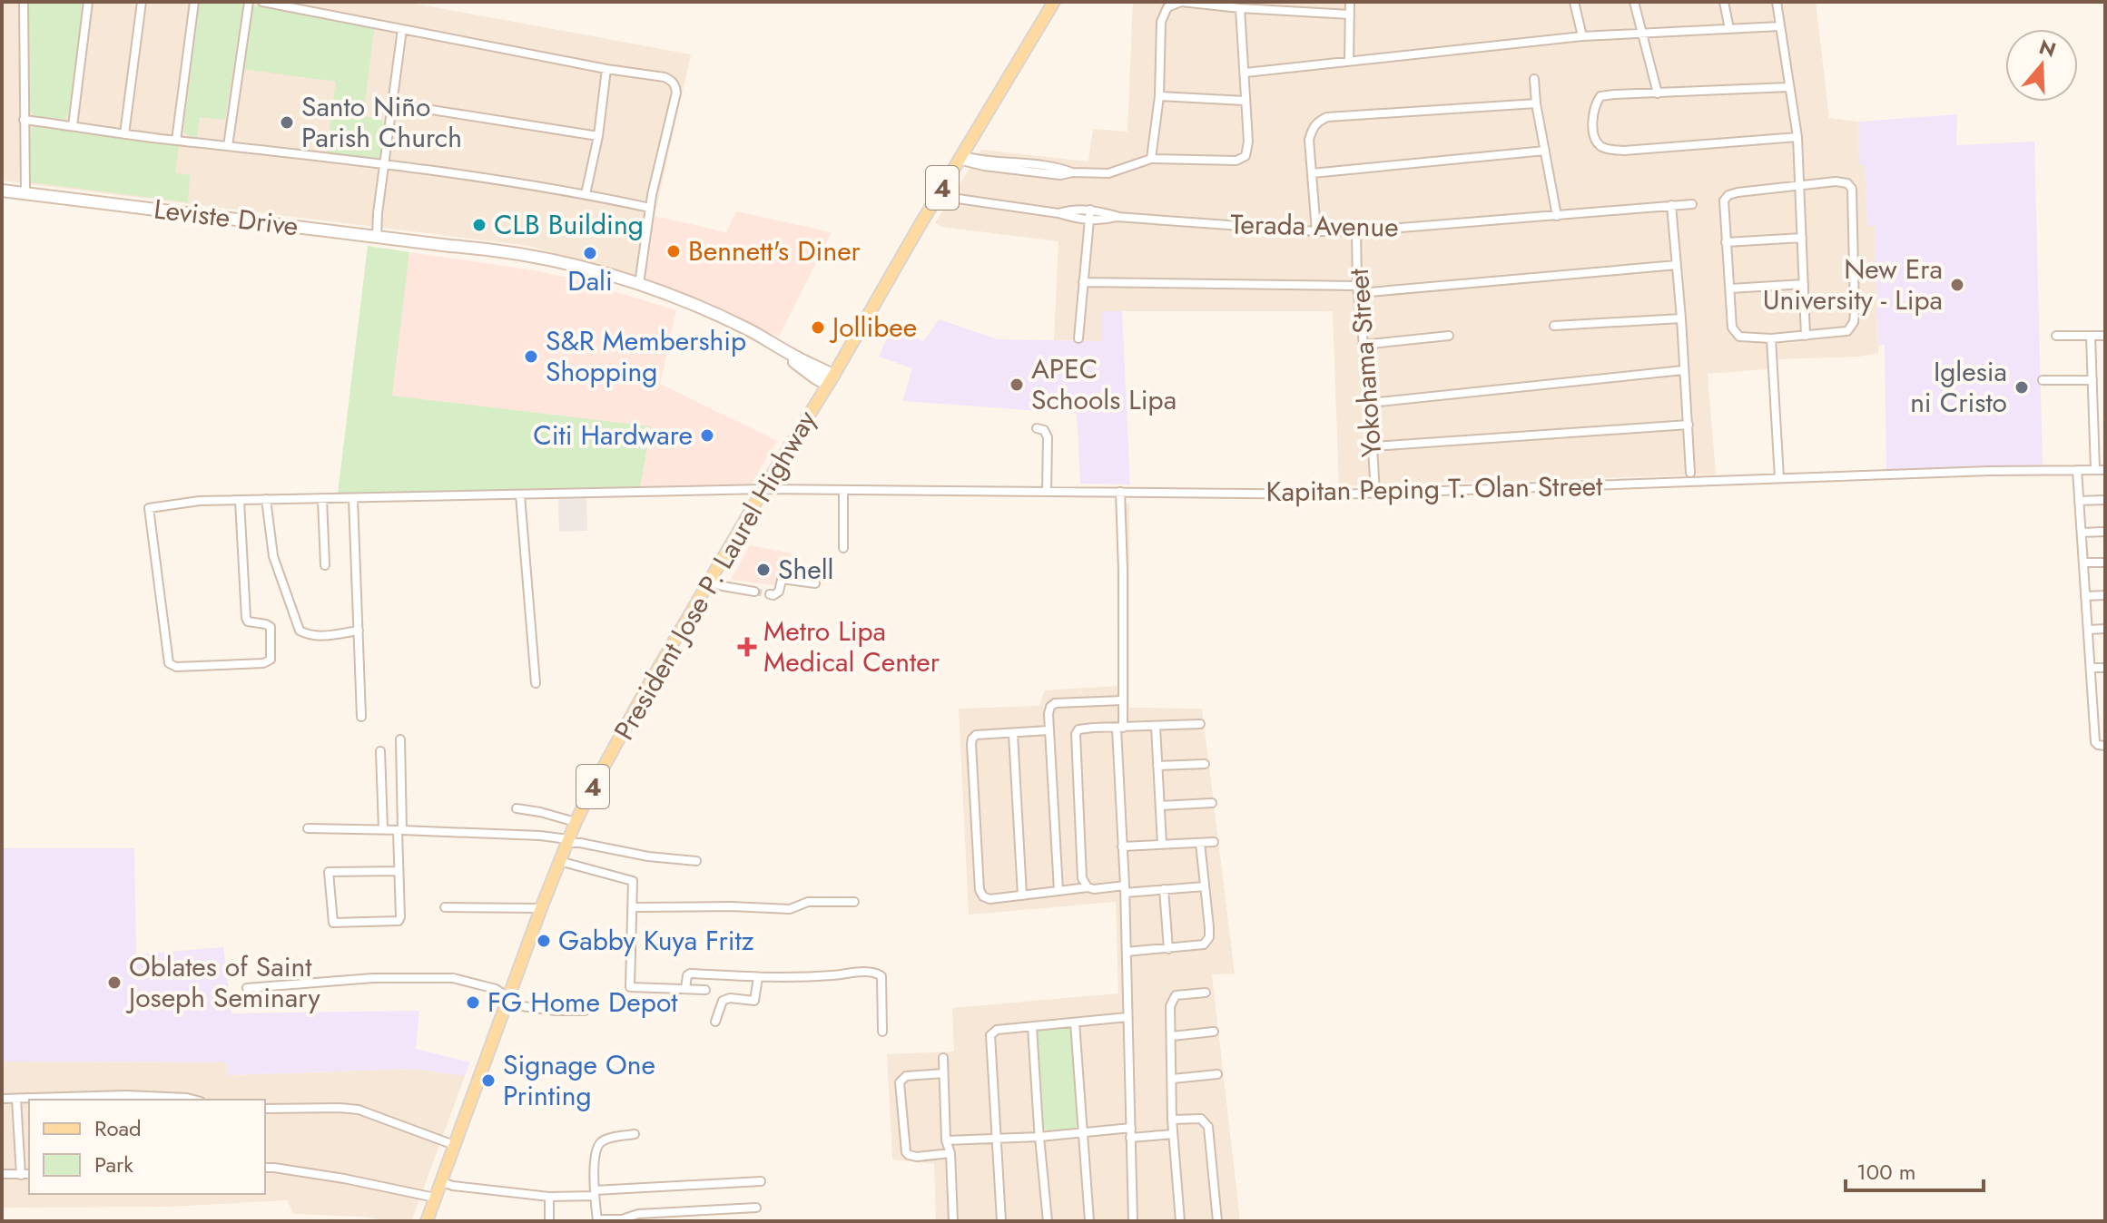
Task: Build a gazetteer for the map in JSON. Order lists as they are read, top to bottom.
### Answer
{
  "streets": {
    "main road": ["4", "Leviste Drive", "President Jose P. Laurel Highway"],
    "street": ["Terada Avenue", "Yokohama Street", "Kapitan Peping T. Olan Street"]
  },
  "crossings": [
    ["Leviste Drive", "President Jose P. Laurel Highway"],
    ["Terada Avenue", "Yokohama Street"],
    ["Terada Avenue", "President Jose P. Laurel Highway"],
    ["Yokohama Street", "Kapitan Peping T. Olan Street"],
    ["Kapitan Peping T. Olan Street", "President Jose P. Laurel Highway"]
  ],
  "places": {
    "other": [
      "Santo Niño Parish Church",
      "CLB Building",
      "Bennett's Diner",
      "Dali",
      "New Era University - Lipa",
      "Jollibee",
      "S&R Membership Shopping",
      "APEC Schools Lipa",
      "Iglesia ni Cristo",
      "Citi Hardware",
      "Shell",
      "Gabby Kuya Fritz",
      "Oblates of Saint Joseph Seminary",
      "FG Home Depot",
      "Signage One Printing"
    ],
    "health": ["Metro Lipa Medical Center"]
  },
  "legend": ["Road", "Park"],
  "scale_bar": "100 m",
  "north": "top"
}
